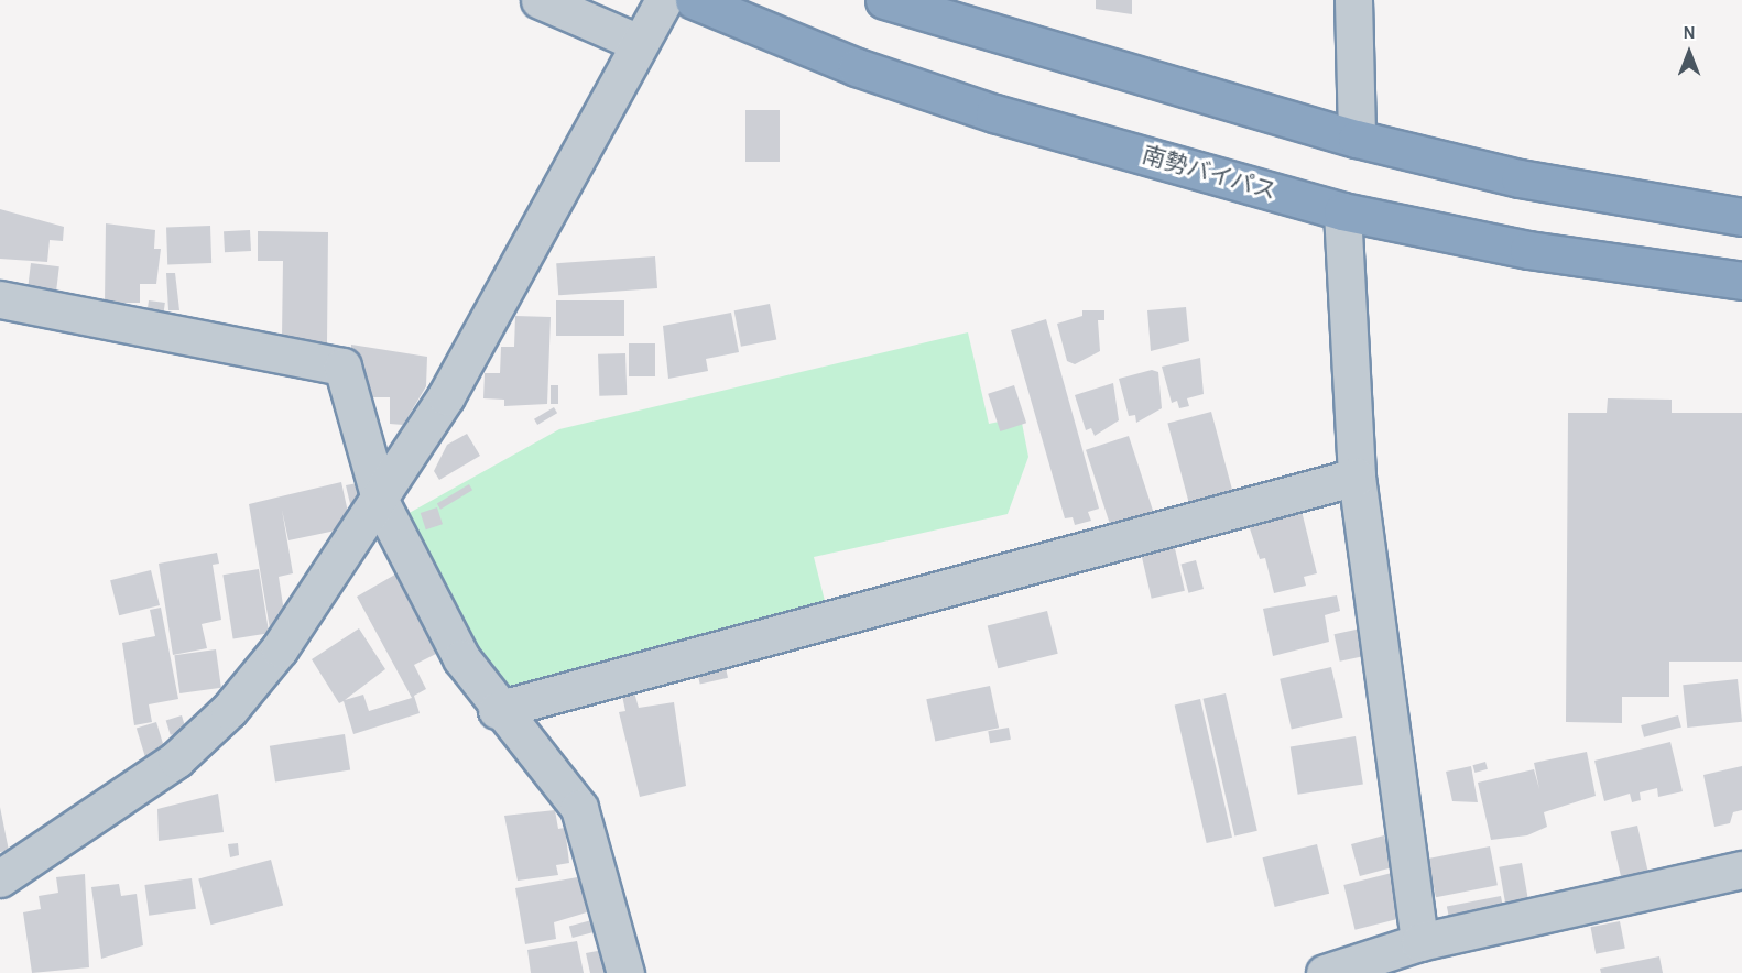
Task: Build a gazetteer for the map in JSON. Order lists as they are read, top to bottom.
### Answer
{
  "streets": {
    "highway": ["南勢バイパス"]
  },
  "north": "top"
}
